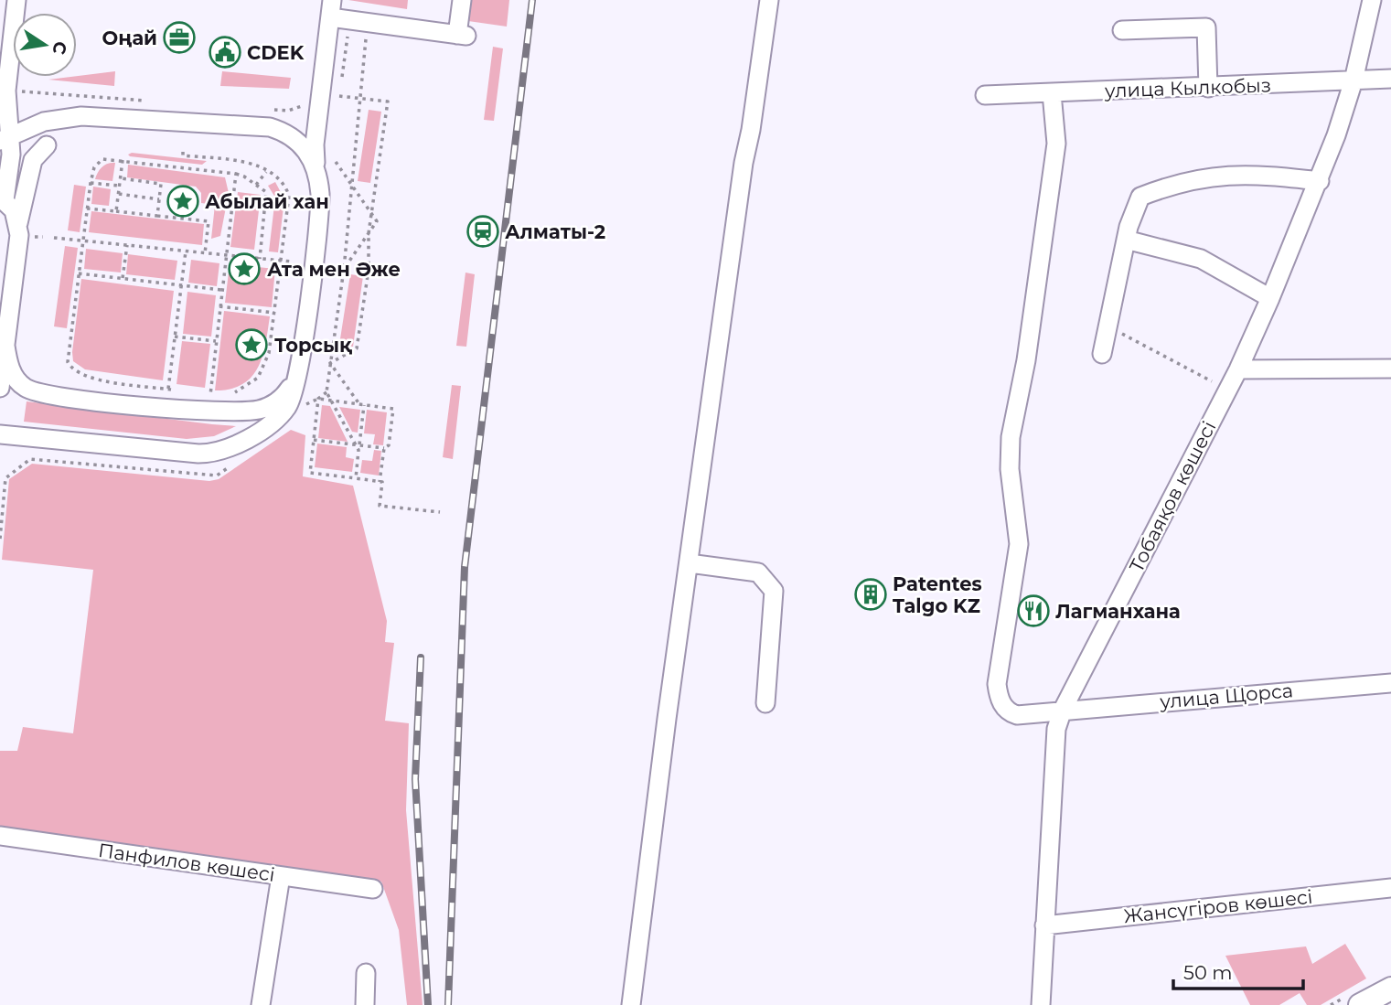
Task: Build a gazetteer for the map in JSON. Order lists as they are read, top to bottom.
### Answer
{
  "streets": {
    "street": [
      "улица Кылкобыз",
      "Тобаяқов көшесі",
      "улица Щорса",
      "Панфилов көшесі",
      "Жансүгіров көшесі"
    ]
  },
  "crossings": [
    ["улица Кылкобыз", "Тобаяқов көшесі"],
    ["улица Кылкобыз", "улица Щорса"],
    ["Тобаяқов көшесі", "улица Щорса"],
    ["Тобаяқов көшесі", "Жансүгіров көшесі"]
  ],
  "places": {
    "office": ["Оңай"],
    "public building": ["CDEK"],
    "place": ["Абылай хан", "Ата мен Әже", "Торсық"],
    "station": ["Алматы-2"],
    "building": ["Patentes Talgo KZ"],
    "restaurant": ["Лагманхана"]
  },
  "scale_bar": "50 m",
  "north": "right"
}
